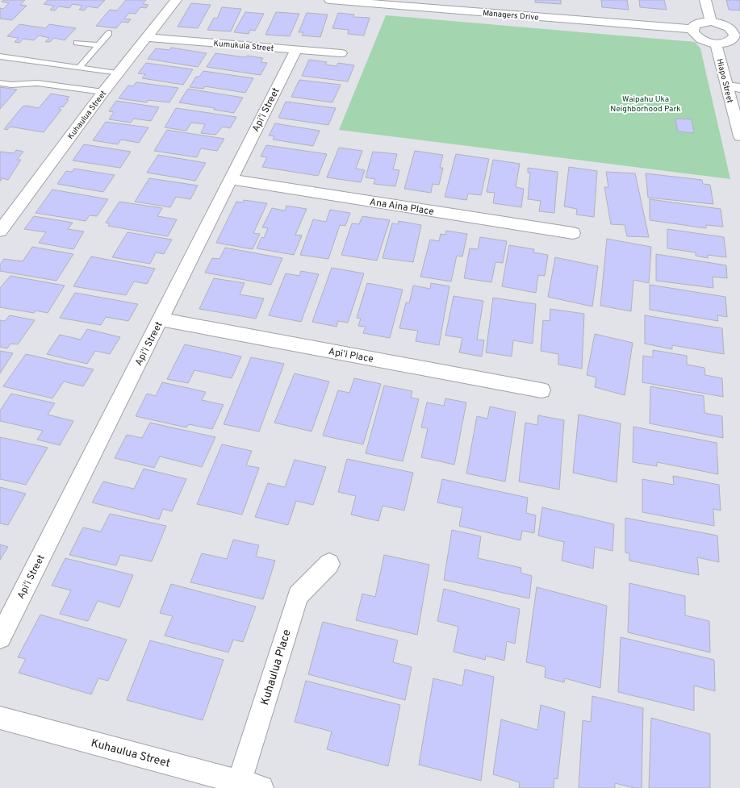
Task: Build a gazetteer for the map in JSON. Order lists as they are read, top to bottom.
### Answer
{
  "streets": {
    "street": [
      "Managers Drive",
      "Kumukula Street",
      "Hiapo Street",
      "Apiʻi Street",
      "Kuhaulua Street",
      "Ana Aina Place",
      "Apiʻi Place",
      "Kuhaulua Place"
    ]
  },
  "crossings": [
    ["Kumukula Street", "Apiʻi Street"],
    ["Kumukula Street", "Kuhaulua Street"],
    ["Apiʻi Street", "Ana Aina Place"],
    ["Apiʻi Street", "Apiʻi Place"],
    ["Kuhaulua Street", "Kuhaulua Place"]
  ],
  "parks": ["Waipahu Uka Neighborhood Park"]
}
